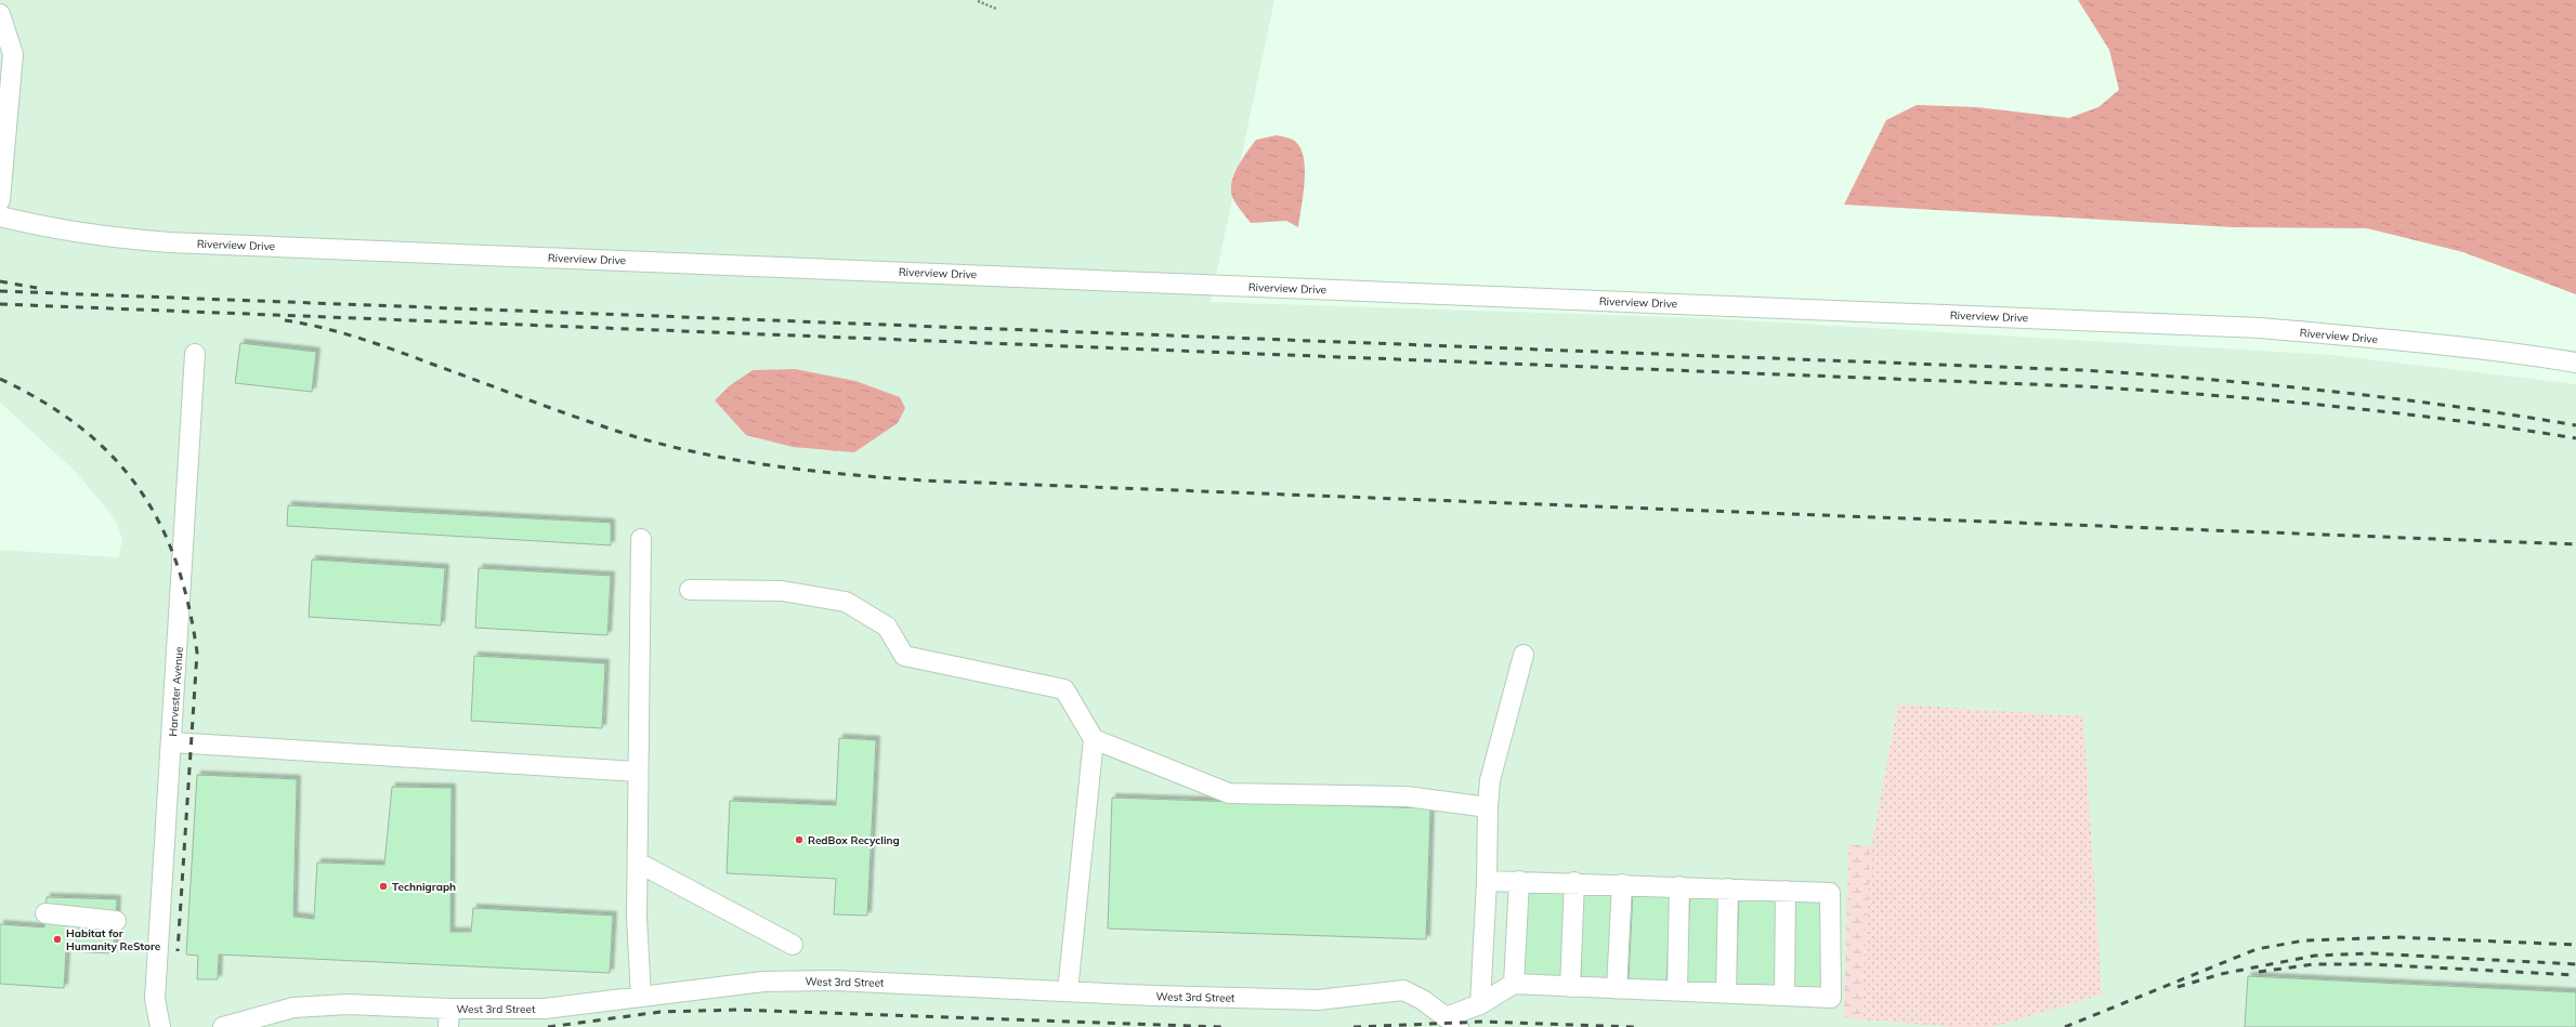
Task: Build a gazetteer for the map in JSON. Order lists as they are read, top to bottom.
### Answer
{
  "streets": {
    "street": ["Riverview Drive", "Harvester Avenue", "West 3rd Street"]
  },
  "places": ["RedBox Recycling", "Technigraph", "Habitat for Humanity ReStore"]
}
